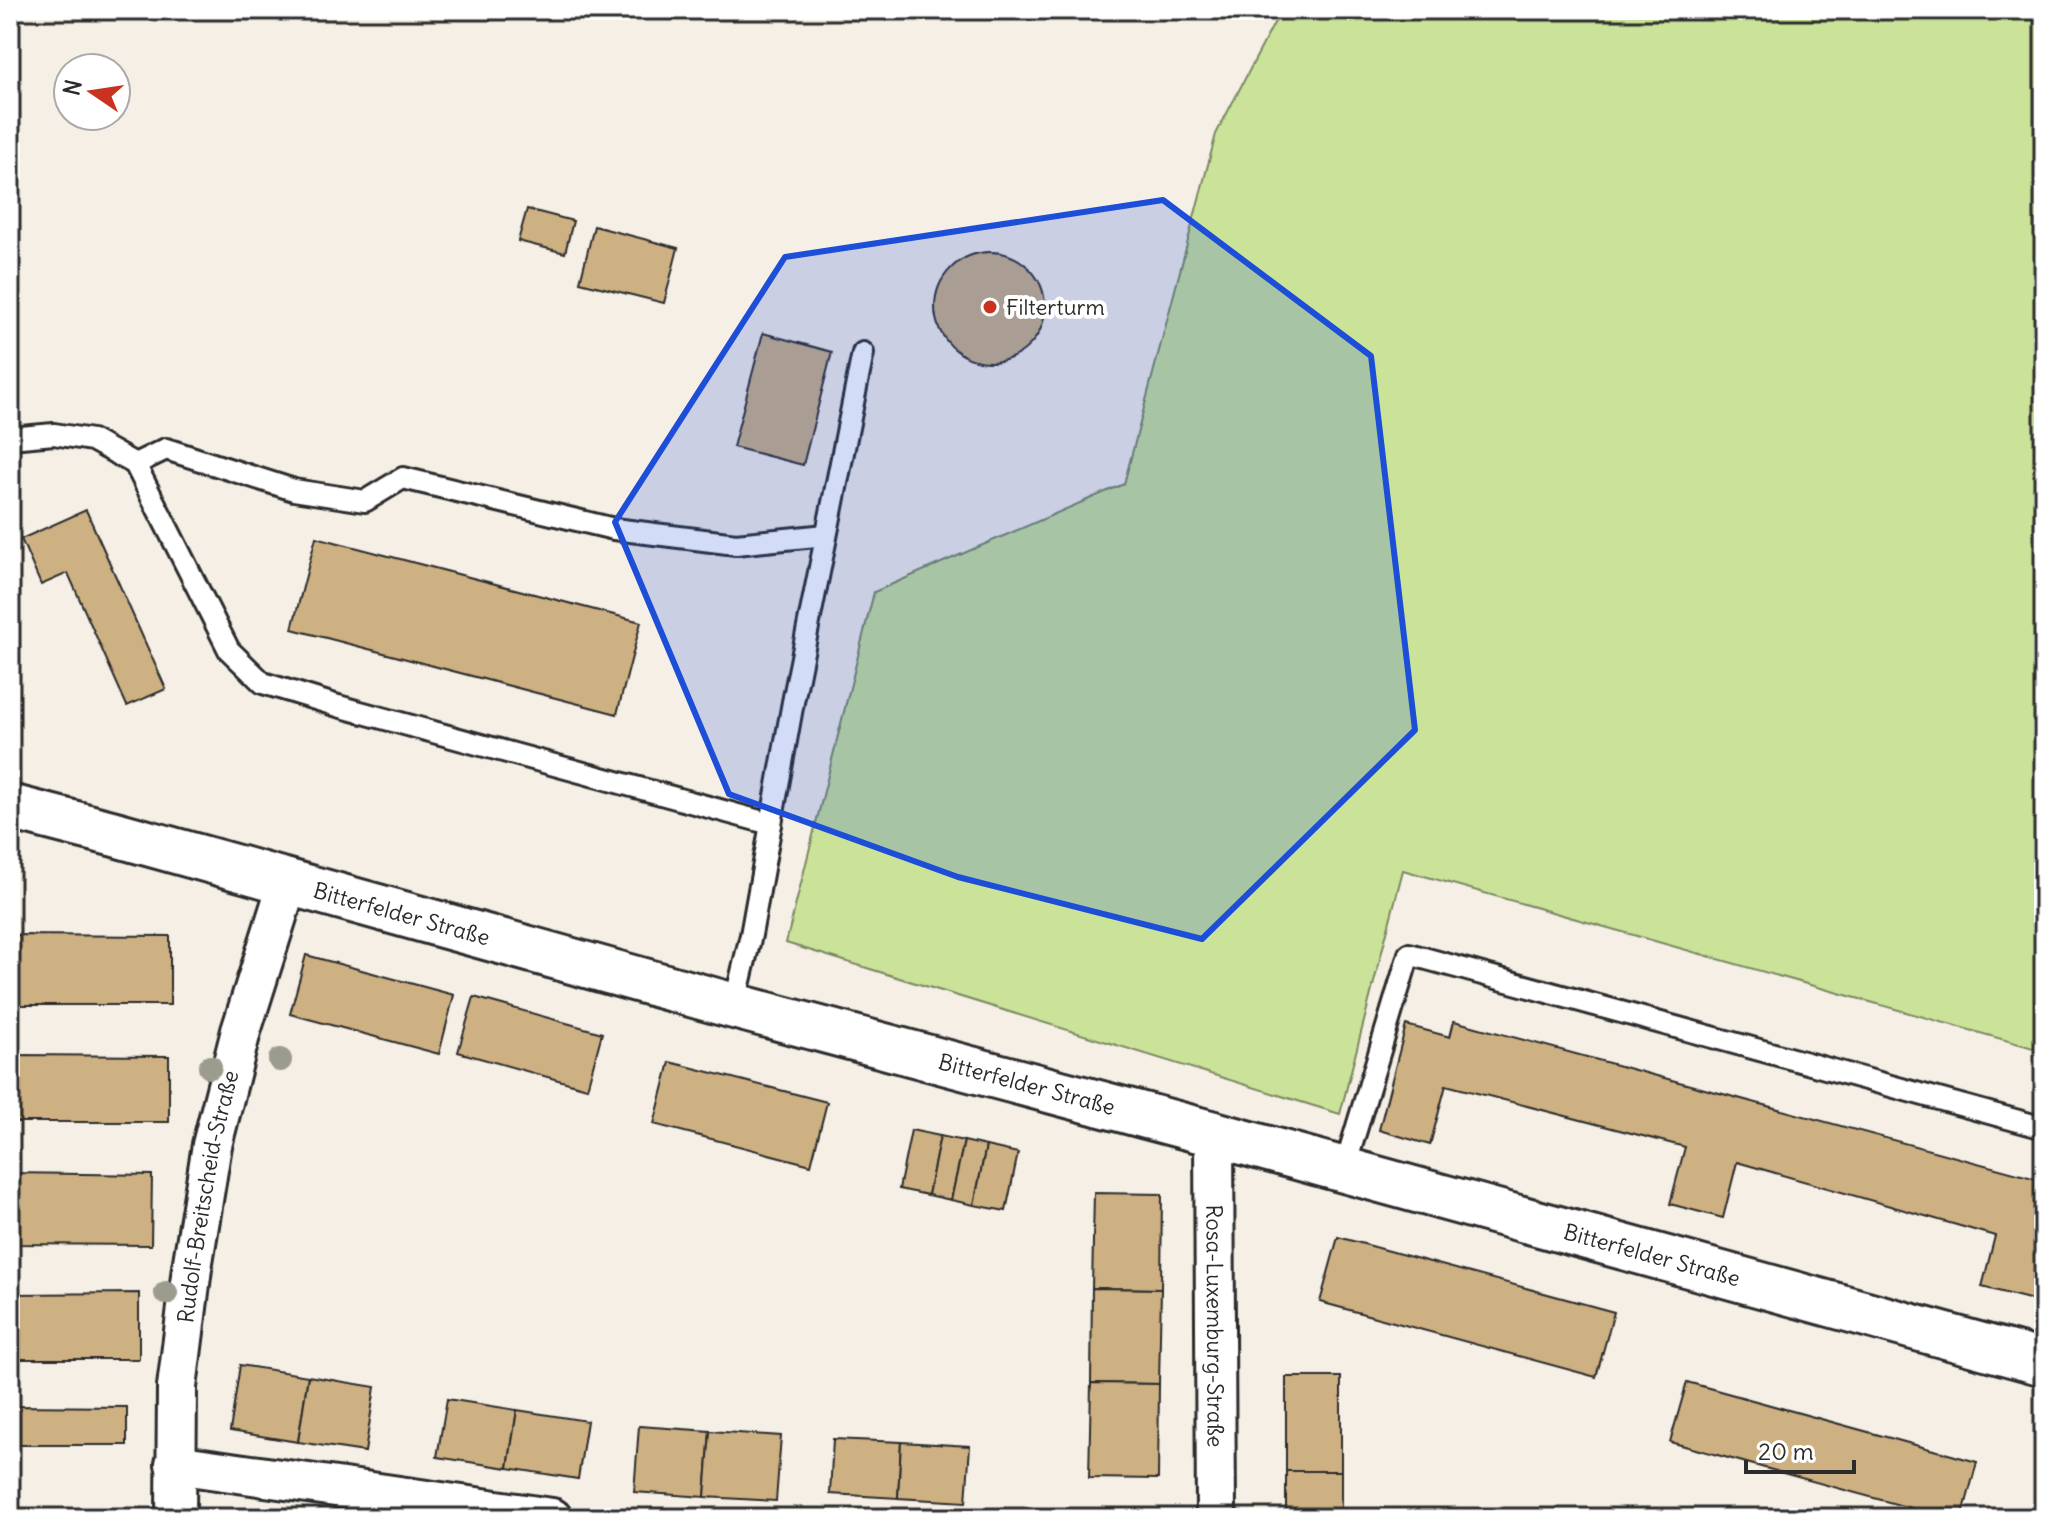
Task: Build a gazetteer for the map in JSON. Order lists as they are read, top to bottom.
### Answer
{
  "streets": {
    "main road": ["Bitterfelder Straße"],
    "street": ["Rudolf-Breitscheid-Straße", "Rosa-Luxemburg-Straße"]
  },
  "crossings": [
    ["Bitterfelder Straße", "Rudolf-Breitscheid-Straße"],
    ["Bitterfelder Straße", "Rosa-Luxemburg-Straße"]
  ],
  "places": ["Filterturm"],
  "scale_bar": "20 m",
  "north": "left"
}
